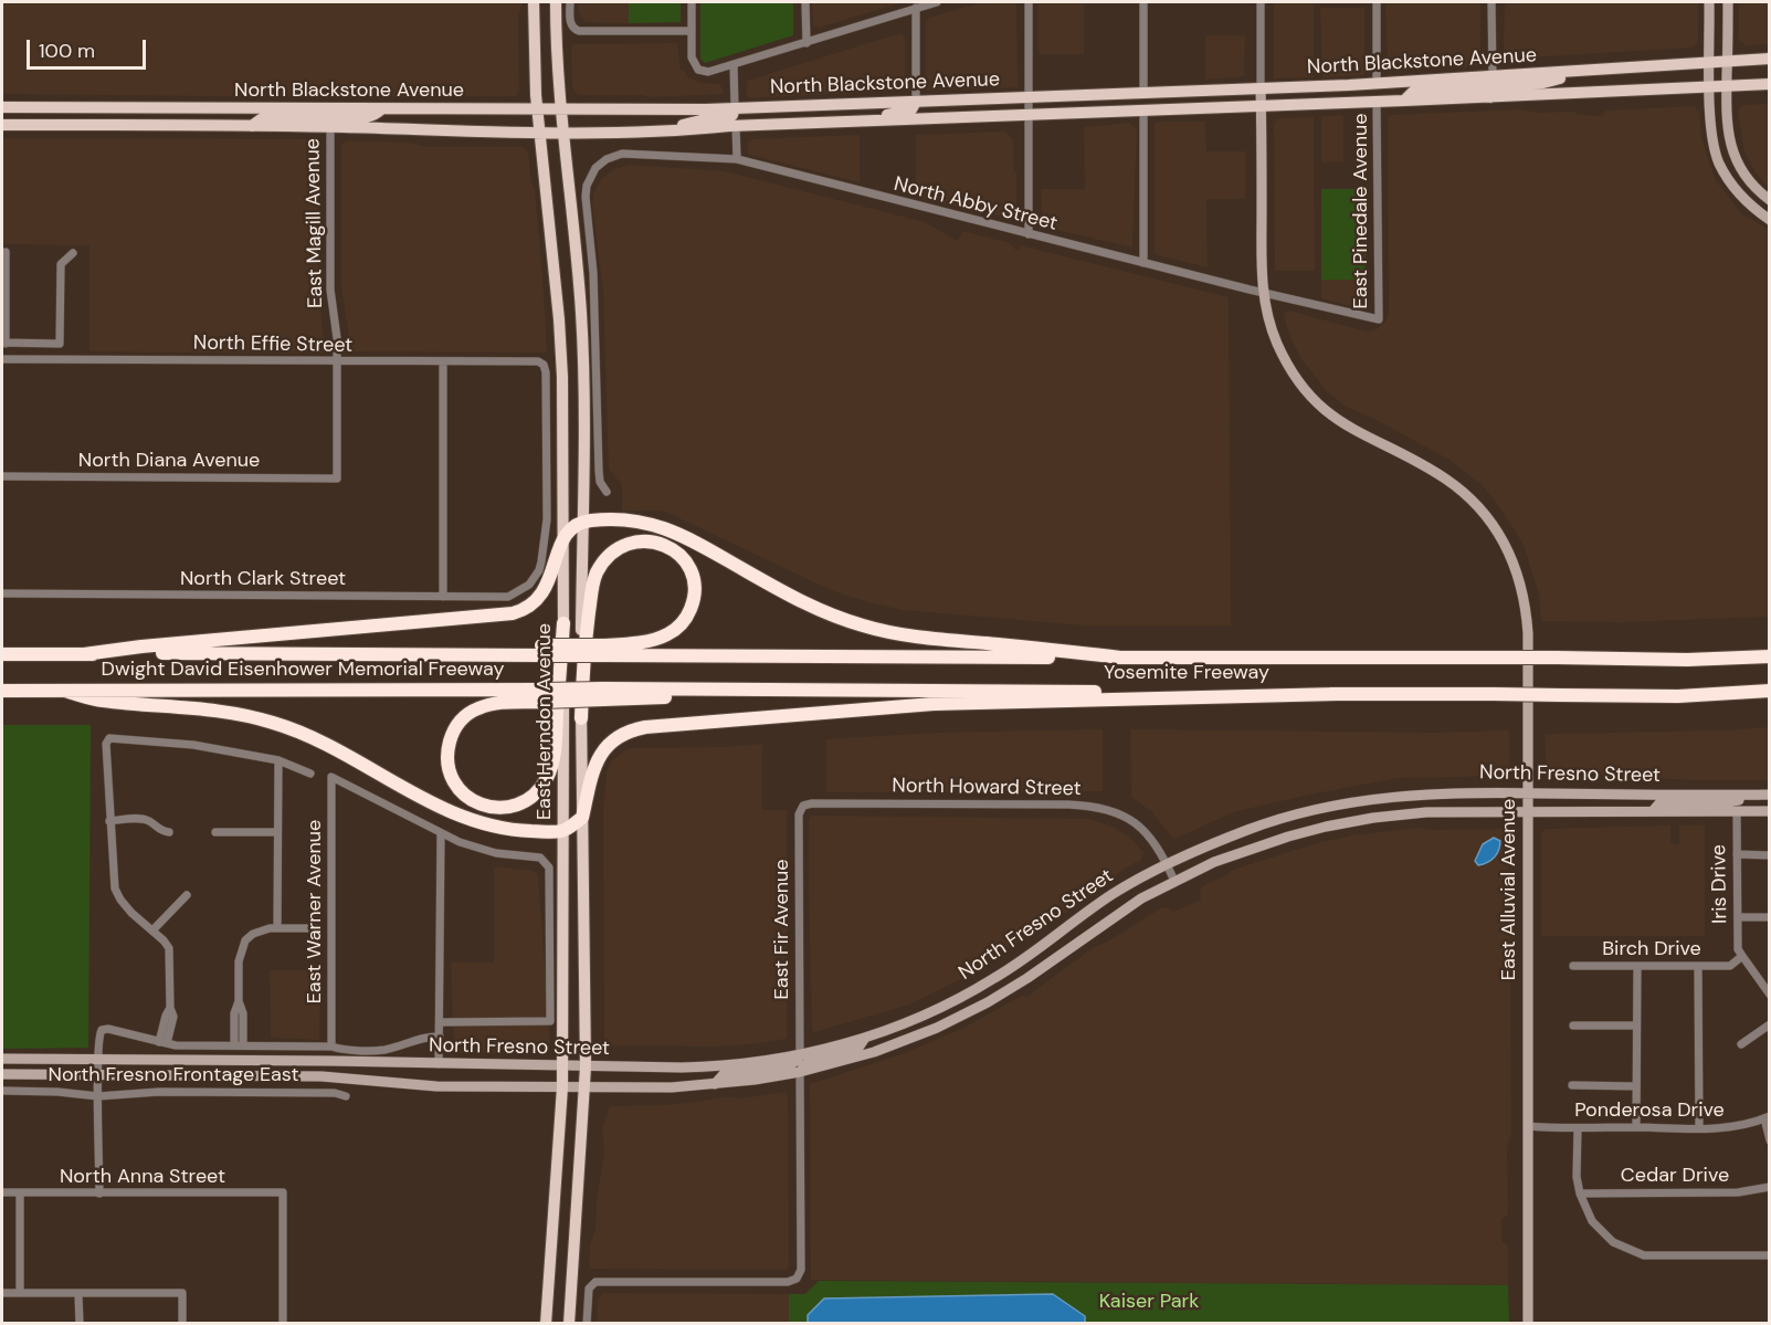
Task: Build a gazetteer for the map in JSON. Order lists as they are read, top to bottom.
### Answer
{
  "streets": {
    "highway": ["Dwight David Eisenhower Memorial Freeway", "Yosemite Freeway"],
    "main road": [
      "North Blackstone Avenue",
      "East Herndon Avenue",
      "North Fresno Street",
      "East Alluvial Avenue"
    ],
    "street": [
      "North Abby Street",
      "East Pinedale Avenue",
      "East Magill Avenue",
      "North Effie Street",
      "North Diana Avenue",
      "North Clark Street",
      "North Howard Street",
      "Iris Drive",
      "East Warner Avenue",
      "East Fir Avenue",
      "Birch Drive",
      "North Fresno Frontage East",
      "Ponderosa Drive",
      "Cedar Drive",
      "North Anna Street"
    ]
  },
  "crossings": [
    ["North Blackstone Avenue", "East Pinedale Avenue"],
    ["North Blackstone Avenue", "East Magill Avenue"],
    ["North Blackstone Avenue", "East Herndon Avenue"],
    ["North Blackstone Avenue", "East Alluvial Avenue"],
    ["North Abby Street", "East Pinedale Avenue"],
    ["North Abby Street", "East Alluvial Avenue"],
    ["East Magill Avenue", "North Effie Street"],
    ["East Magill Avenue", "North Diana Avenue"],
    ["North Effie Street", "North Clark Street"],
    ["Dwight David Eisenhower Memorial Freeway", "Yosemite Freeway"],
    ["East Herndon Avenue", "North Fresno Street"],
    ["North Fresno Street", "North Howard Street"],
    ["North Fresno Street", "Iris Drive"],
    ["North Fresno Street", "East Alluvial Avenue"],
    ["North Fresno Street", "East Fir Avenue"],
    ["North Howard Street", "East Fir Avenue"],
    ["Iris Drive", "Birch Drive"],
    ["East Alluvial Avenue", "Ponderosa Drive"]
  ],
  "parks": ["Kaiser Park"],
  "scale_bar": "100 m"
}
